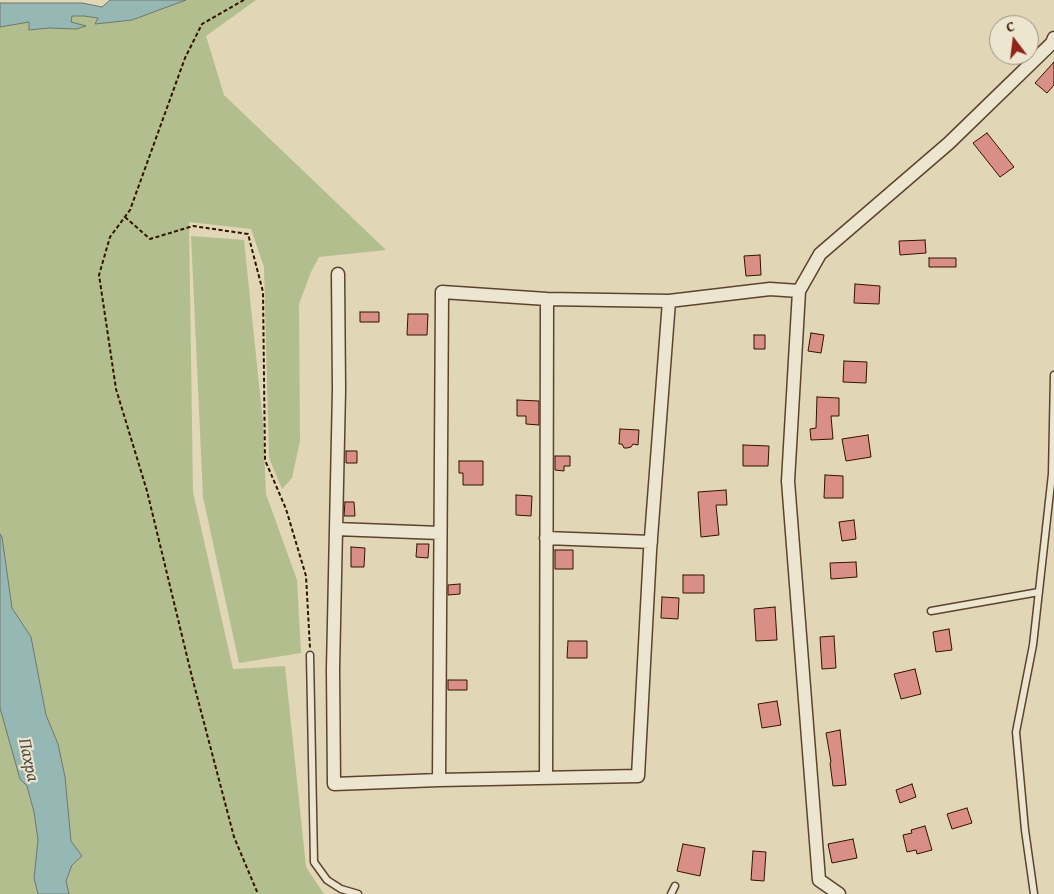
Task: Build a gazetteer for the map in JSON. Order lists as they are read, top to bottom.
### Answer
{
  "water": ["Пахра"],
  "north": "top"
}
